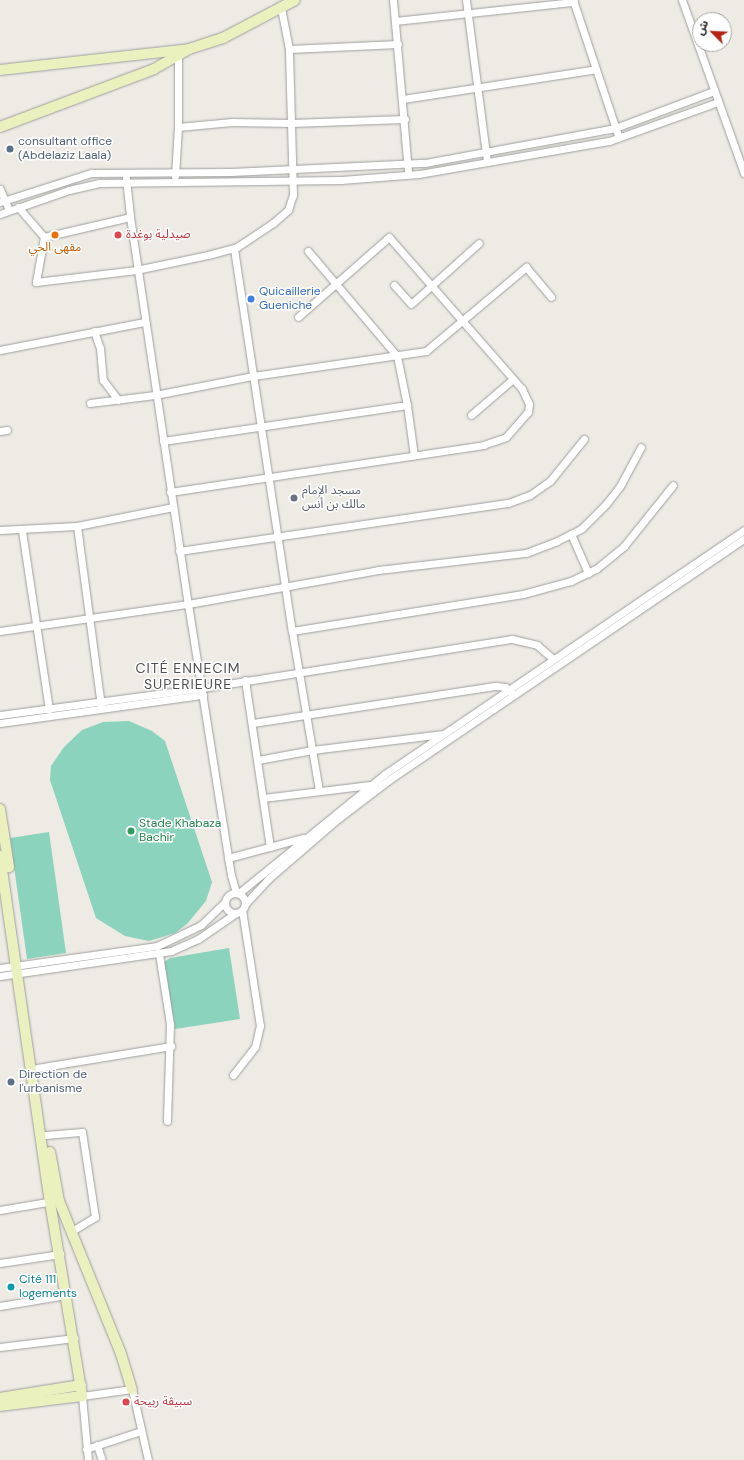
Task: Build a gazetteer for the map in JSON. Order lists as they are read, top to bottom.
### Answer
{
  "districts": ["CITÉ ENNECIM SUPERIEURE"],
  "places": [
    "consultant office (Abdelaziz Laala)",
    "مقهى الحي",
    "صيدلية بوغدة",
    "Quicaillerie Gueniche",
    "مسجد الإمام مالك بن أنس",
    "Stade Khabaza Bachir",
    "Direction de l'urbanisme",
    "Cité 111 logements",
    "سبيڨة ربيحة"
  ],
  "north": "top left"
}
